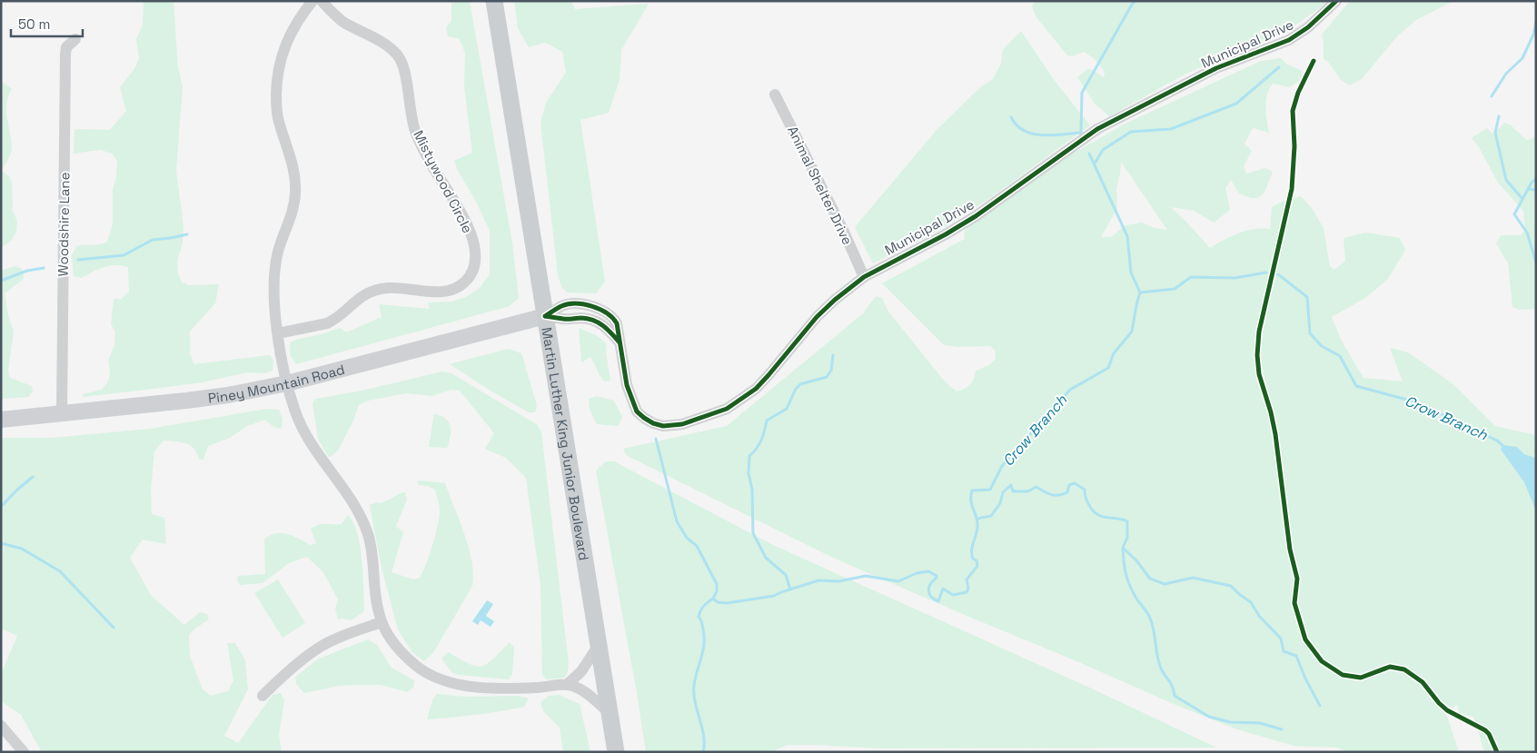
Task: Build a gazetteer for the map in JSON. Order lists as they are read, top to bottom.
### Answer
{
  "streets": {
    "main road": ["Martin Luther King Junior Boulevard"],
    "street": [
      "Municipal Drive",
      "Mistywood Circle",
      "Animal Shelter Drive",
      "Woodshire Lane",
      "Piney Mountain Road"
    ]
  },
  "crossings": [
    ["Municipal Drive", "Animal Shelter Drive"],
    ["Municipal Drive", "Piney Mountain Road"],
    ["Municipal Drive", "Martin Luther King Junior Boulevard"],
    ["Woodshire Lane", "Piney Mountain Road"],
    ["Piney Mountain Road", "Martin Luther King Junior Boulevard"]
  ],
  "water": ["Crow Branch"],
  "scale_bar": "50 m"
}
